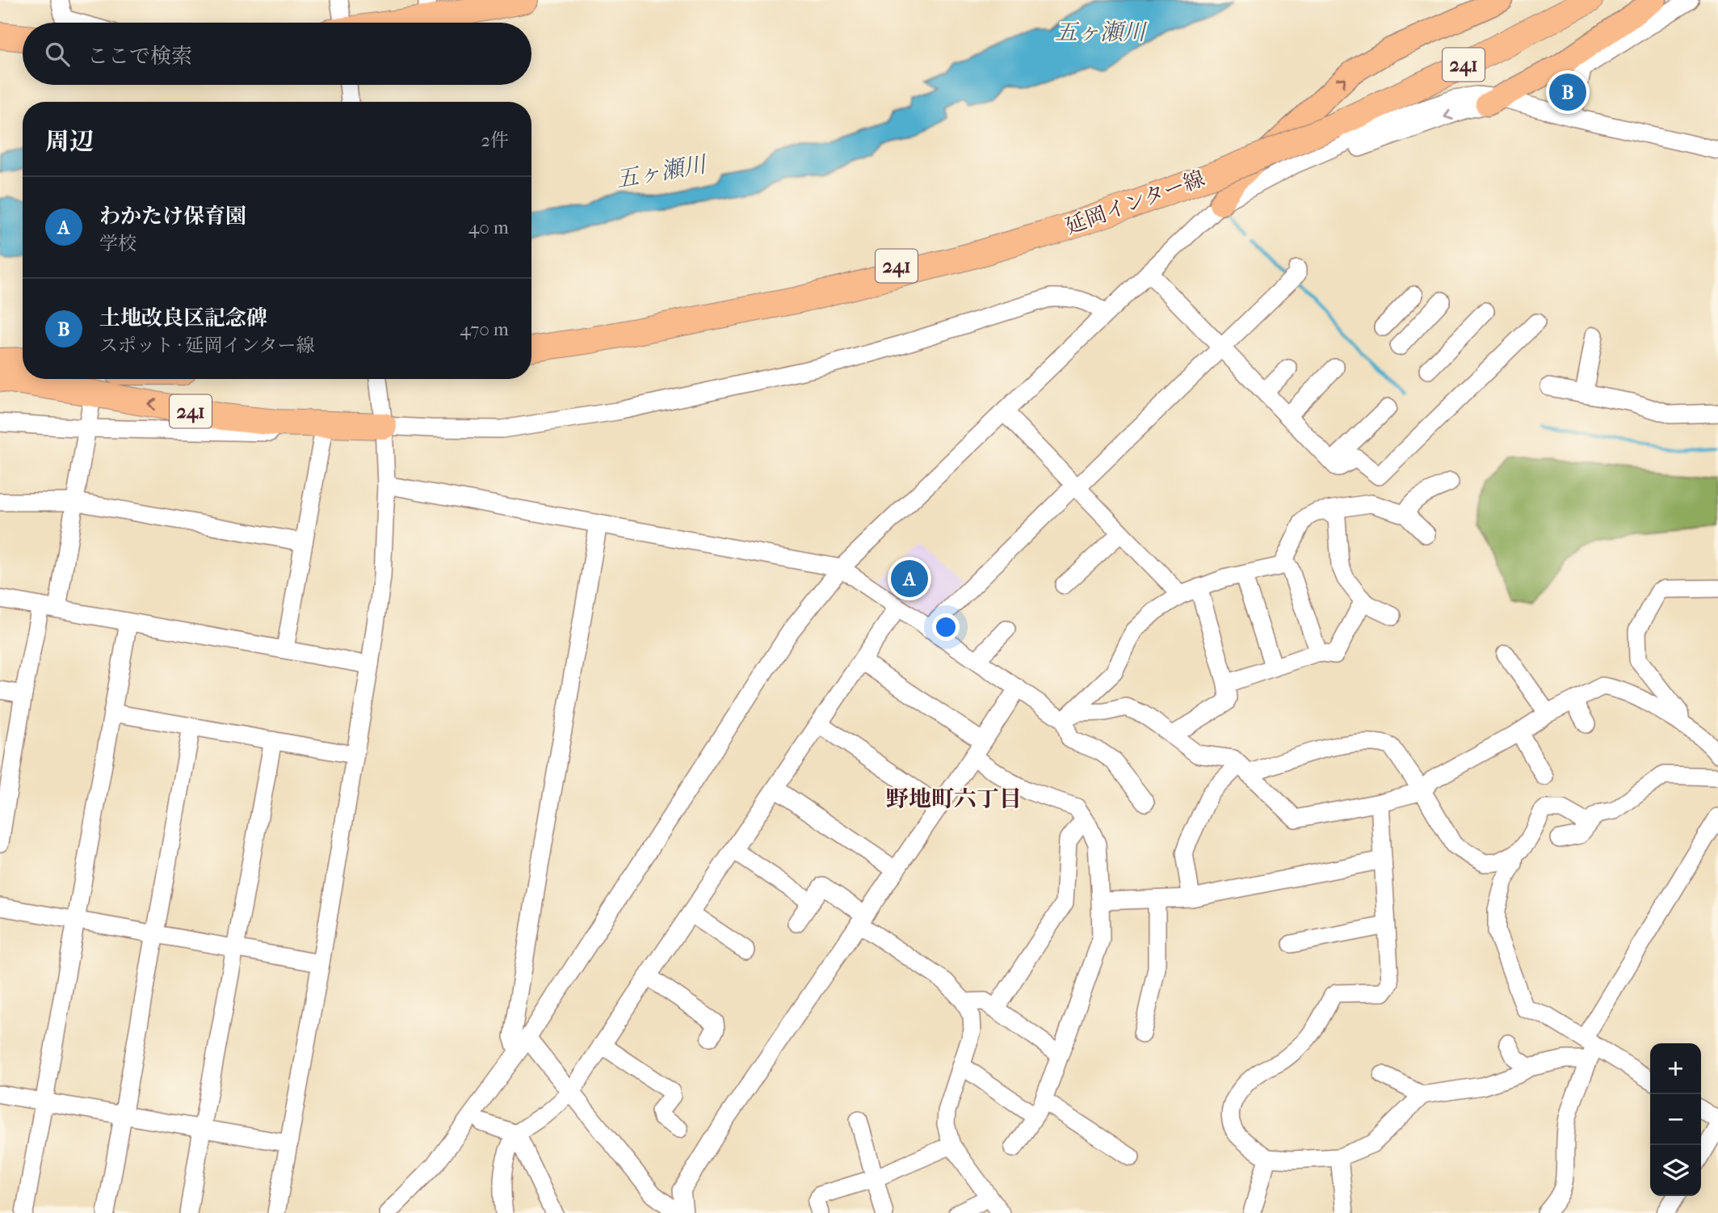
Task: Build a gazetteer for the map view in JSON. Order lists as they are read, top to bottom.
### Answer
{
  "streets": {
    "highway": ["241", "延岡インター線"]
  },
  "districts": ["野地町六丁目"],
  "water": ["五ヶ瀬川"],
  "page": {
    "search": "ここで検索",
    "pins": ["B", "A"],
    "heading": ["周辺", "2件"],
    "list": [
      {
        "mark": "A",
        "name": "わかたけ保育園",
        "note": "学校",
        "value": "40 m"
      },
      {
        "mark": "B",
        "name": "土地改良区記念碑",
        "note": "スポット · 延岡インター線",
        "value": "470 m"
      }
    ],
    "map_buttons": ["+", "−"]
  }
}
